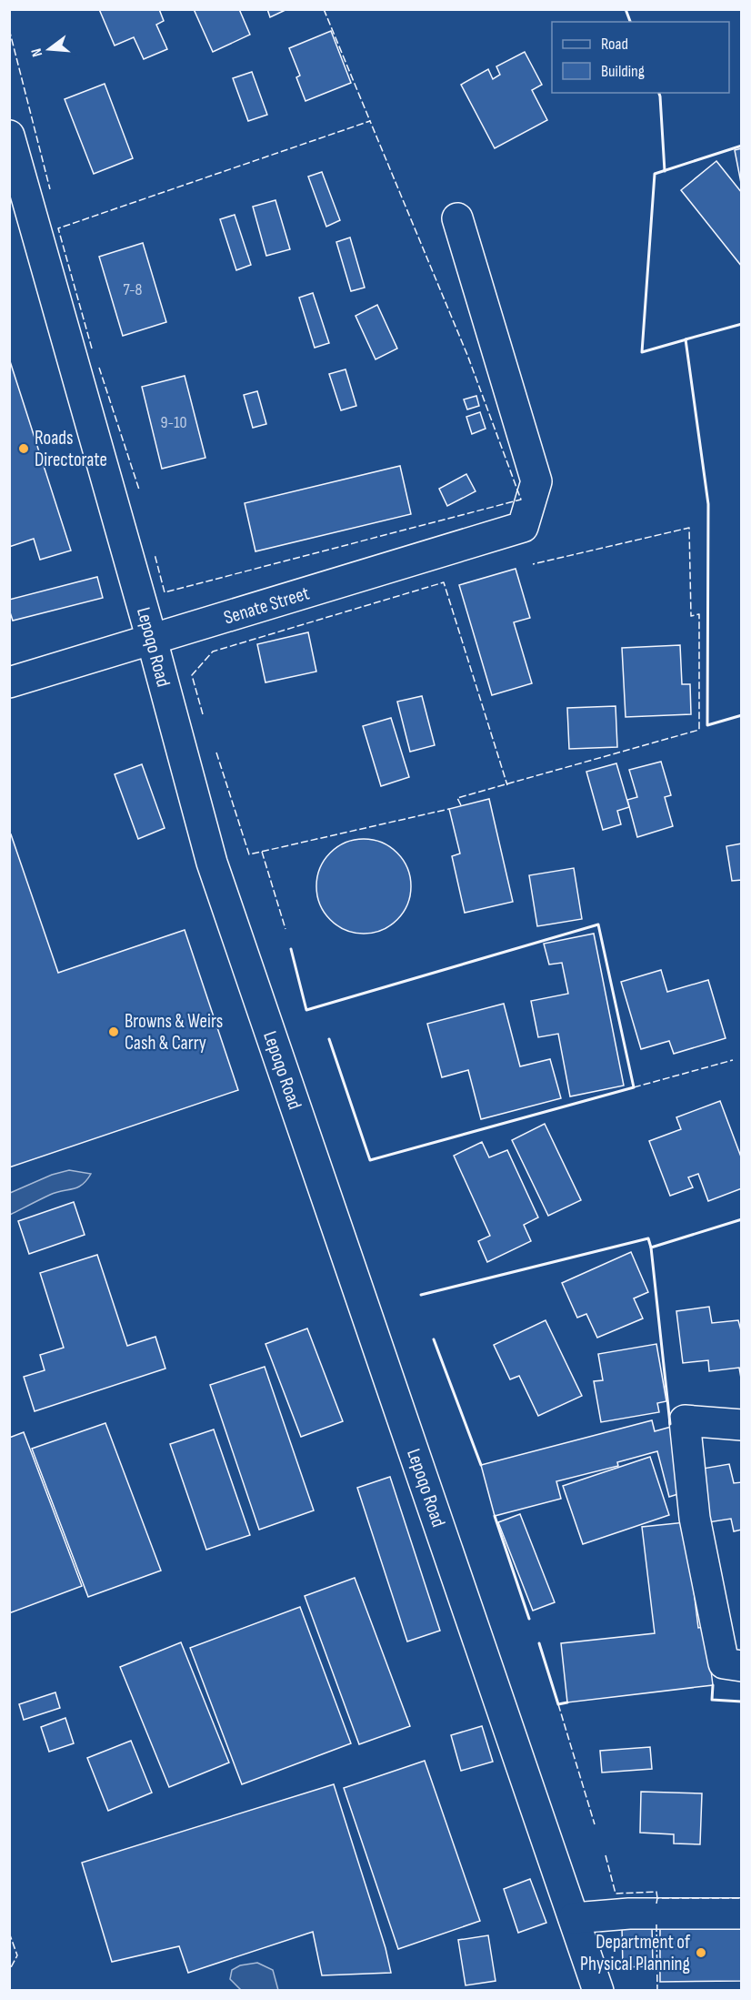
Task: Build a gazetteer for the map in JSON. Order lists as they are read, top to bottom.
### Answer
{
  "streets": {
    "street": ["Senate Street", "Lepoqo Road"]
  },
  "crossings": [
    ["Senate Street", "Lepoqo Road"]
  ],
  "places": ["Roads Directorate", "Browns & Weirs Cash & Carry", "Department of Physical Planning"],
  "house_numbers": ["7-8", "9-10"],
  "legend": ["Road", "Building"],
  "north": "left"
}
